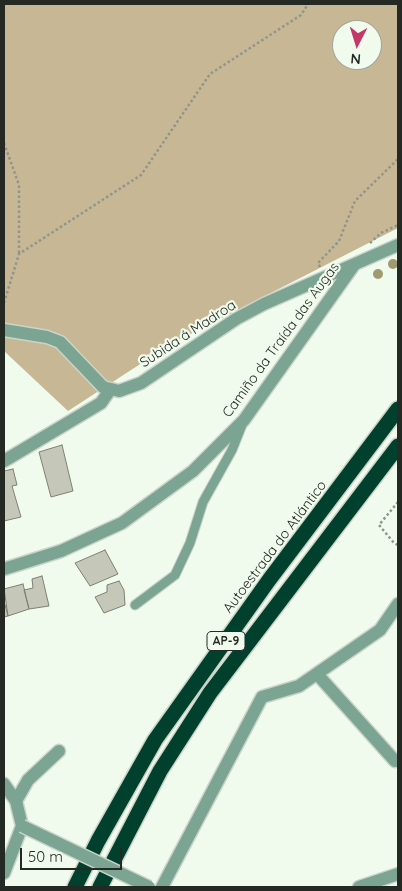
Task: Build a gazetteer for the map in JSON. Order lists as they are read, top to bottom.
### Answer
{
  "streets": {
    "highway": ["Autoestrada do Atlántico", "AP-9"],
    "street": ["Subida á Madroa", "Camiño da Traída das Augas"]
  },
  "crossings": [
    ["Subida á Madroa", "Camiño da Traída das Augas"]
  ],
  "scale_bar": "50 m",
  "north": "bottom"
}
